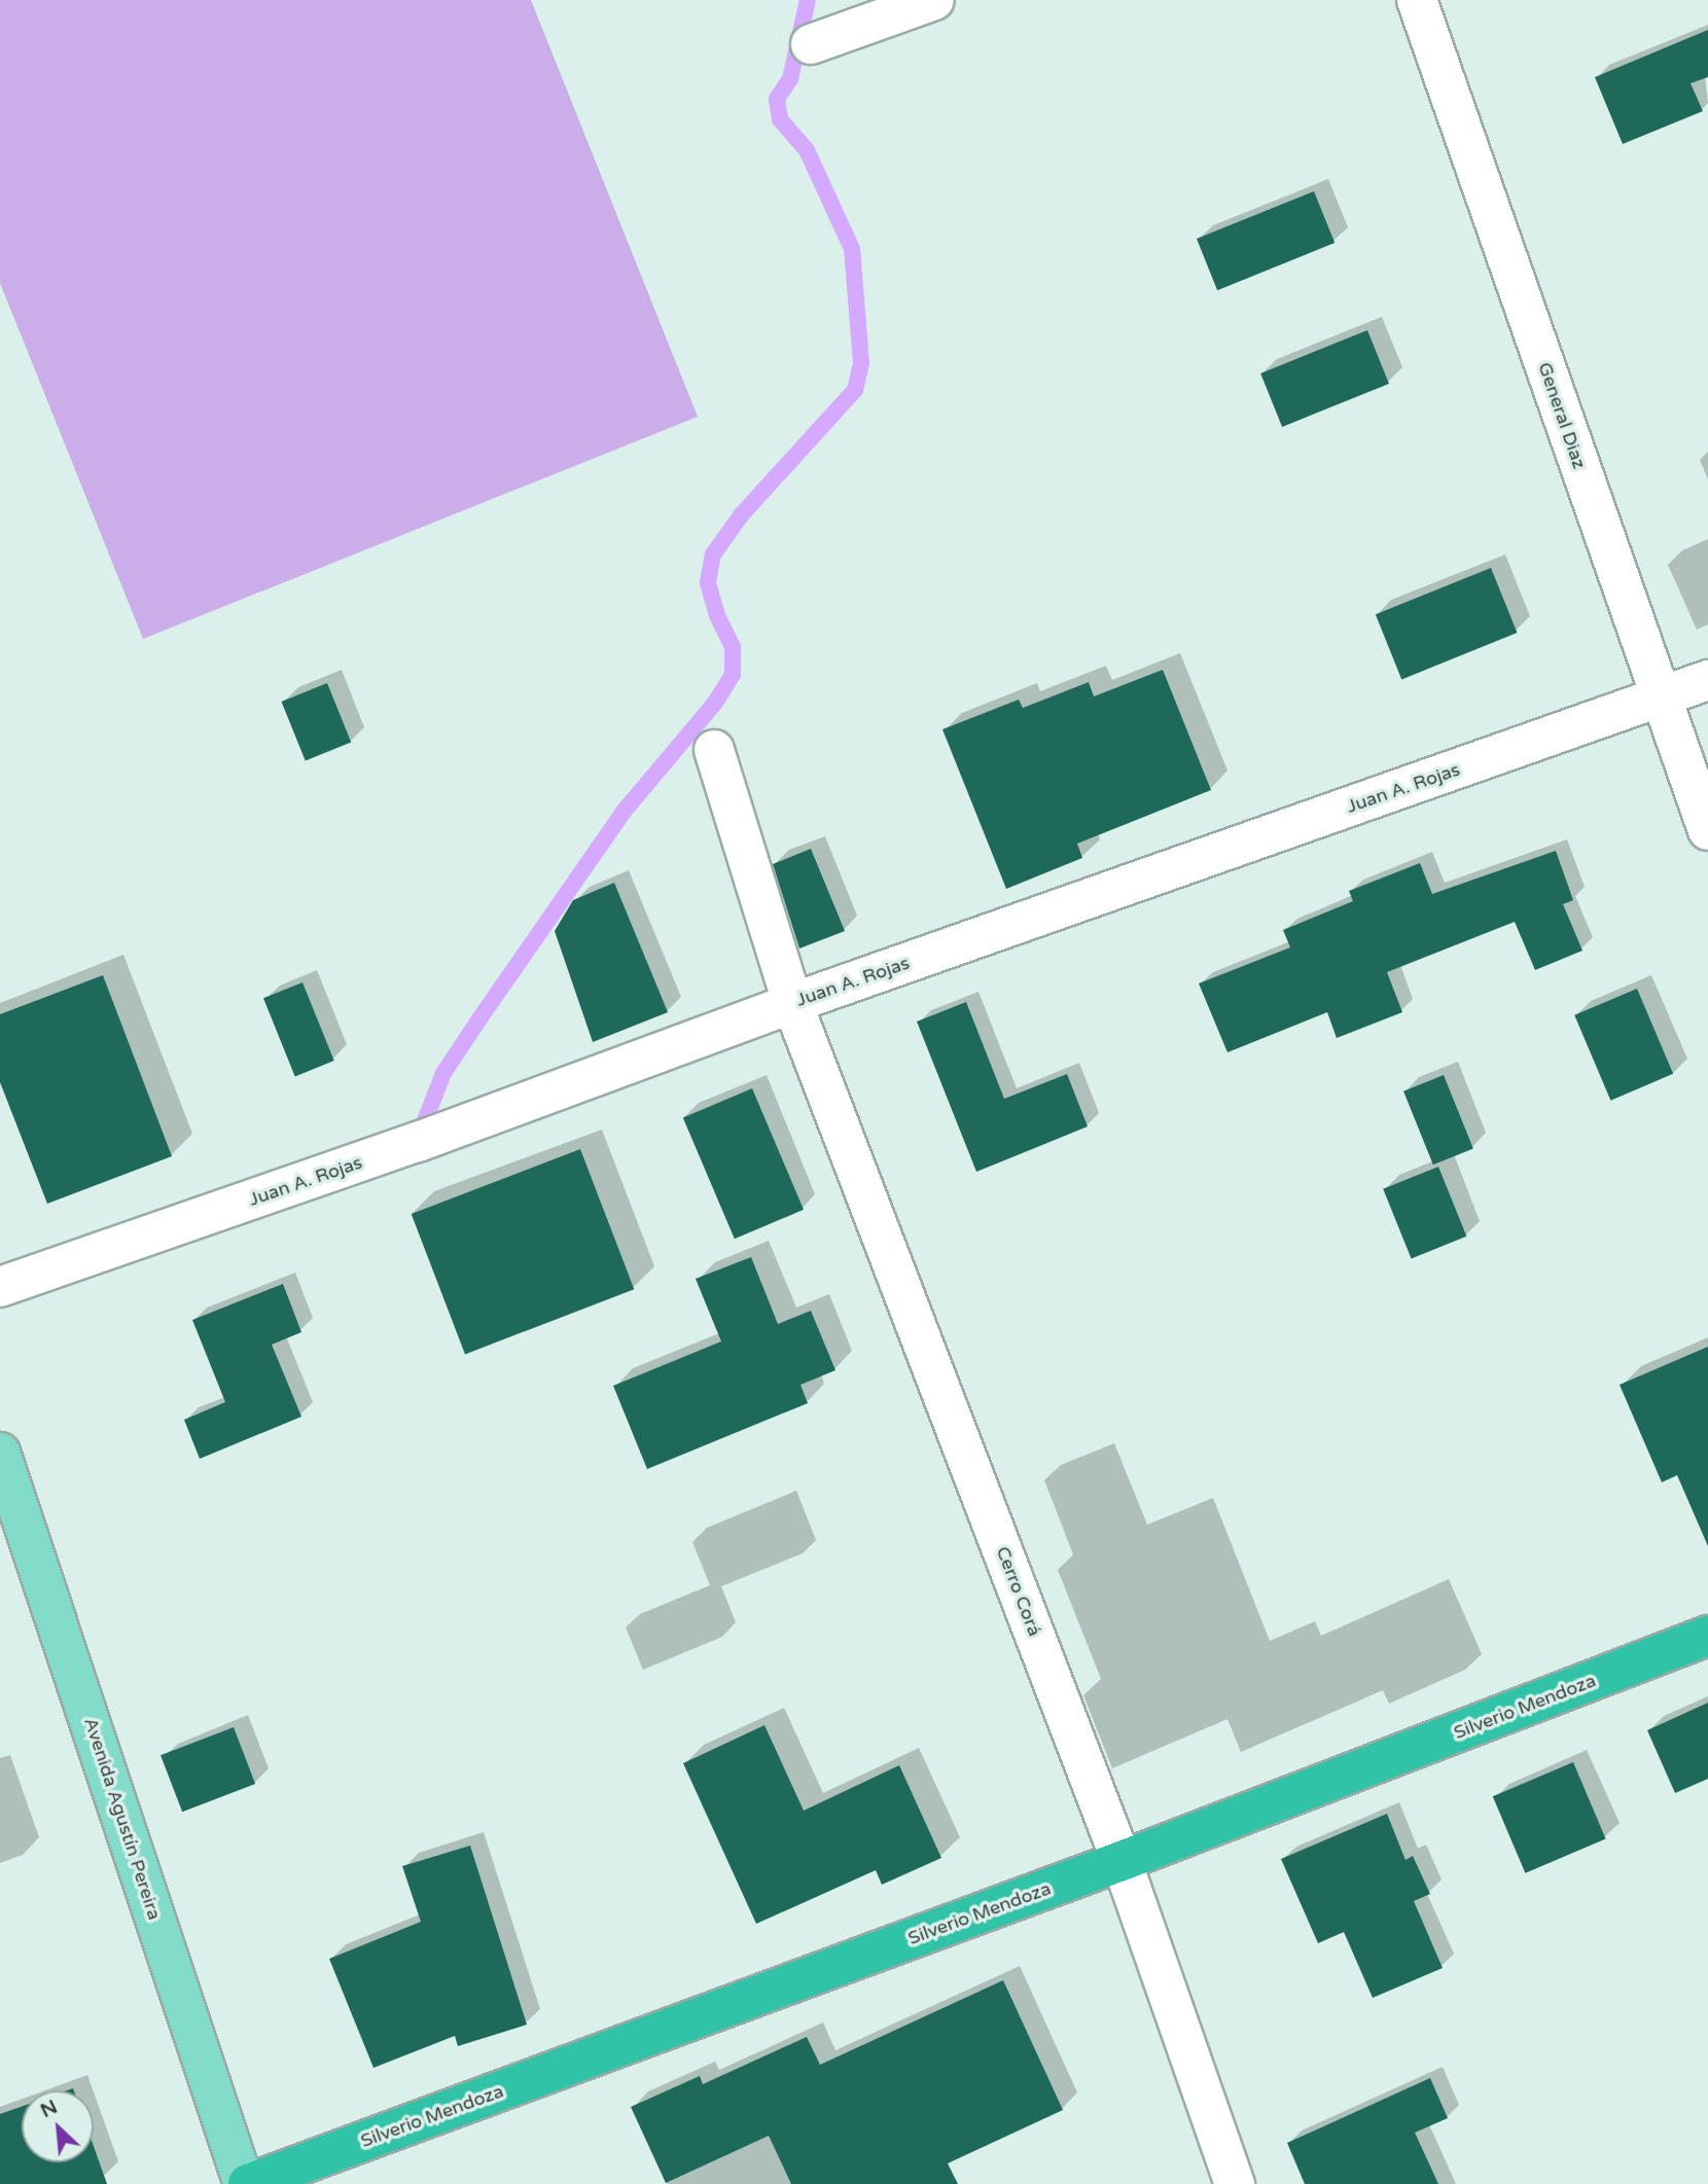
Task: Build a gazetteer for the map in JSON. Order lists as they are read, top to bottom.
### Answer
{
  "streets": {
    "highway": ["Silverio Mendoza"],
    "main road": ["Avenida Agustín Pereira"],
    "street": ["General Diaz", "Juan A. Rojas", "Cerro Corá"]
  },
  "crossings": [
    ["General Diaz", "Juan A. Rojas"],
    ["Juan A. Rojas", "Cerro Corá"],
    ["Cerro Corá", "Silverio Mendoza"],
    ["Silverio Mendoza", "Avenida Agustín Pereira"]
  ],
  "north": "top left"
}
